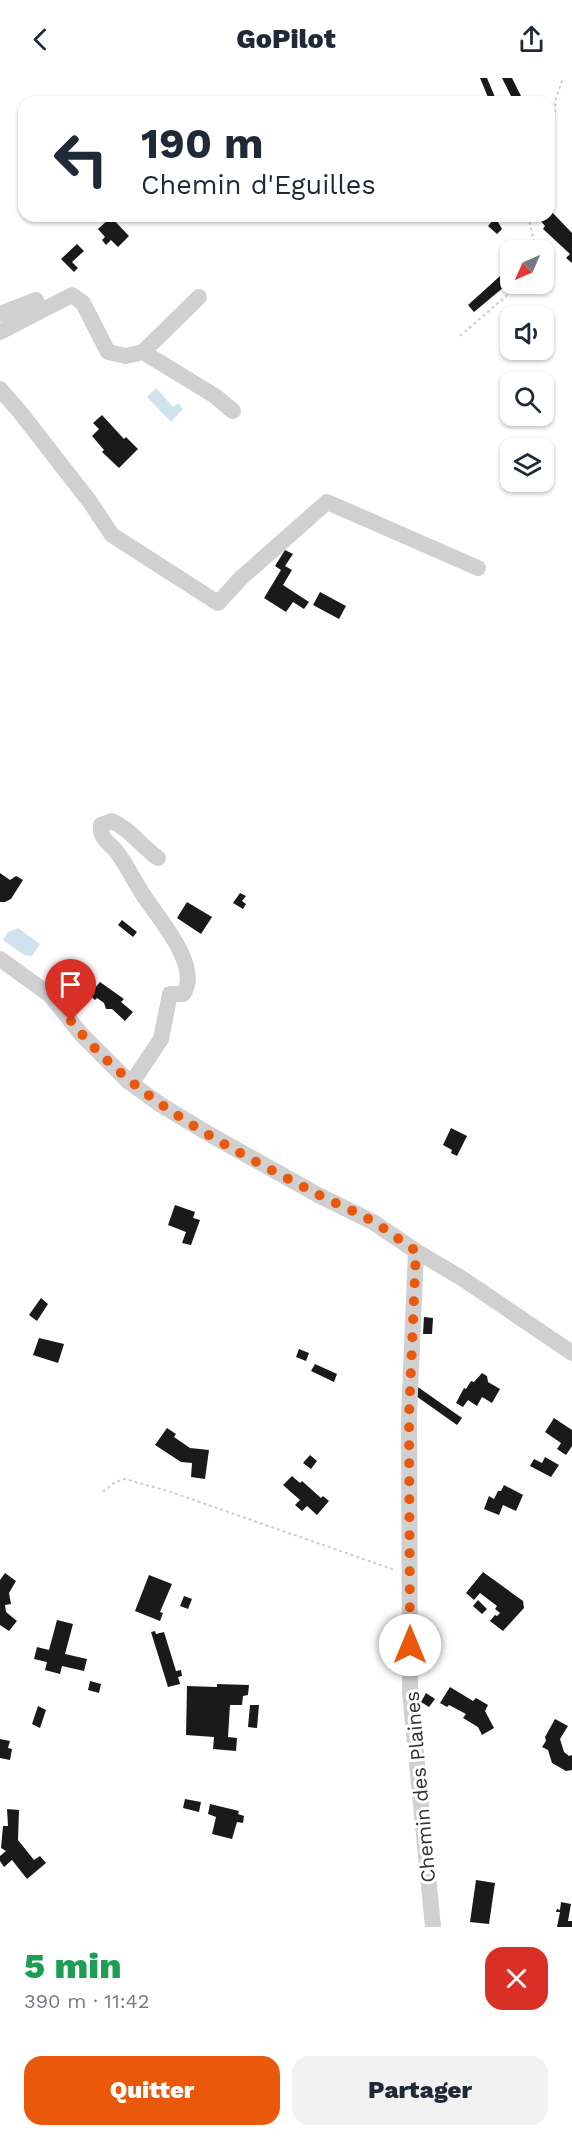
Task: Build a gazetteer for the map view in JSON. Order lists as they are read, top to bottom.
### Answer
{
  "streets": {
    "street": ["Chemin des Plaines"]
  },
  "north": "bottom left",
  "page": {
    "header": "GoPilot",
    "turn": ["190 m", "Chemin d'Eguilles"],
    "heading": ["5 min", "390 m · 11:42"],
    "buttons": ["Quitter", "Partager"]
  }
}
